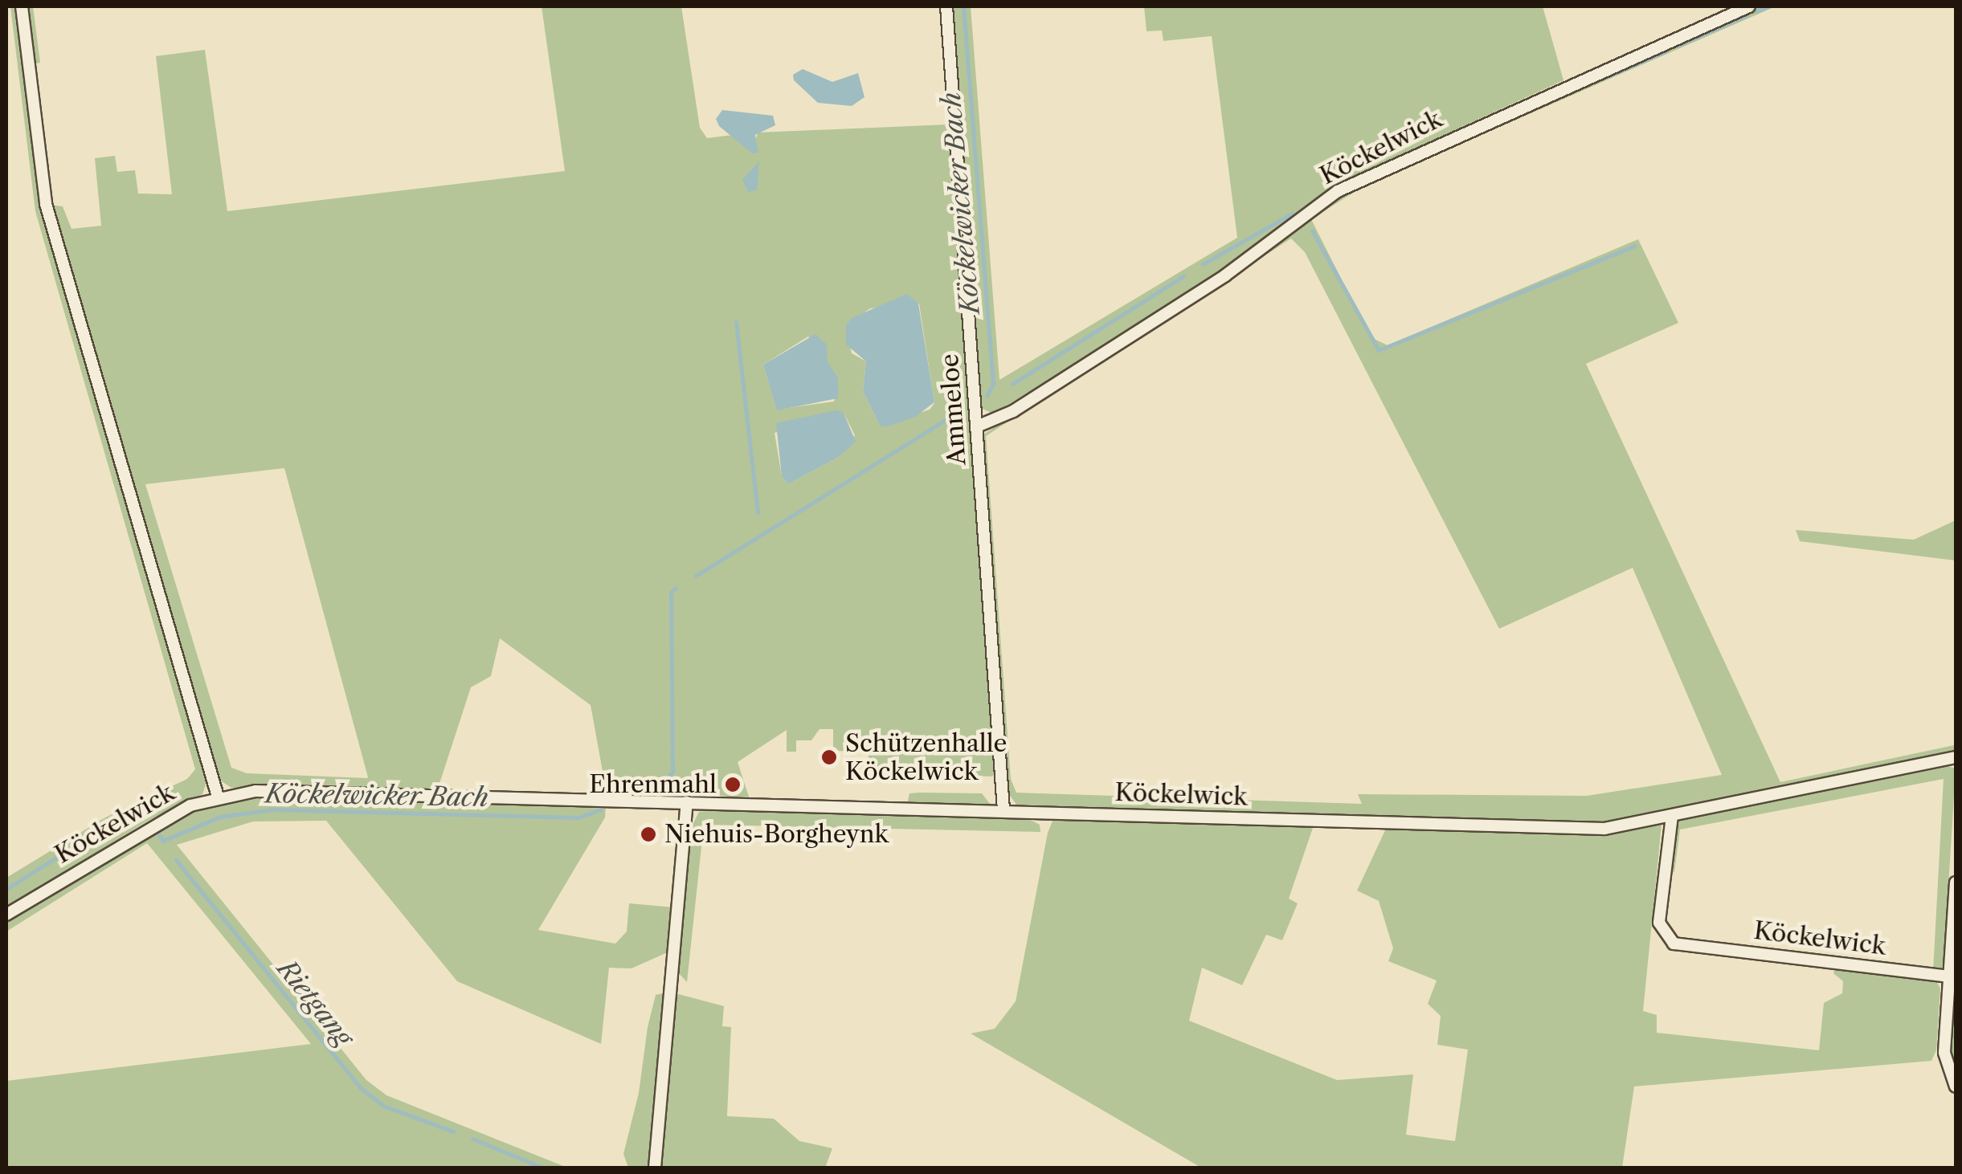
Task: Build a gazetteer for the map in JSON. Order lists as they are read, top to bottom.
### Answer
{
  "streets": {
    "street": ["Köckelwick", "Ammeloe"]
  },
  "crossings": [
    ["Köckelwick", "Ammeloe"]
  ],
  "water": ["Köckelwicker Bach", "Rietgang"],
  "places": ["Schützenhalle Köckelwick", "Ehrenmahl", "Niehuis-Borgheynk"]
}
